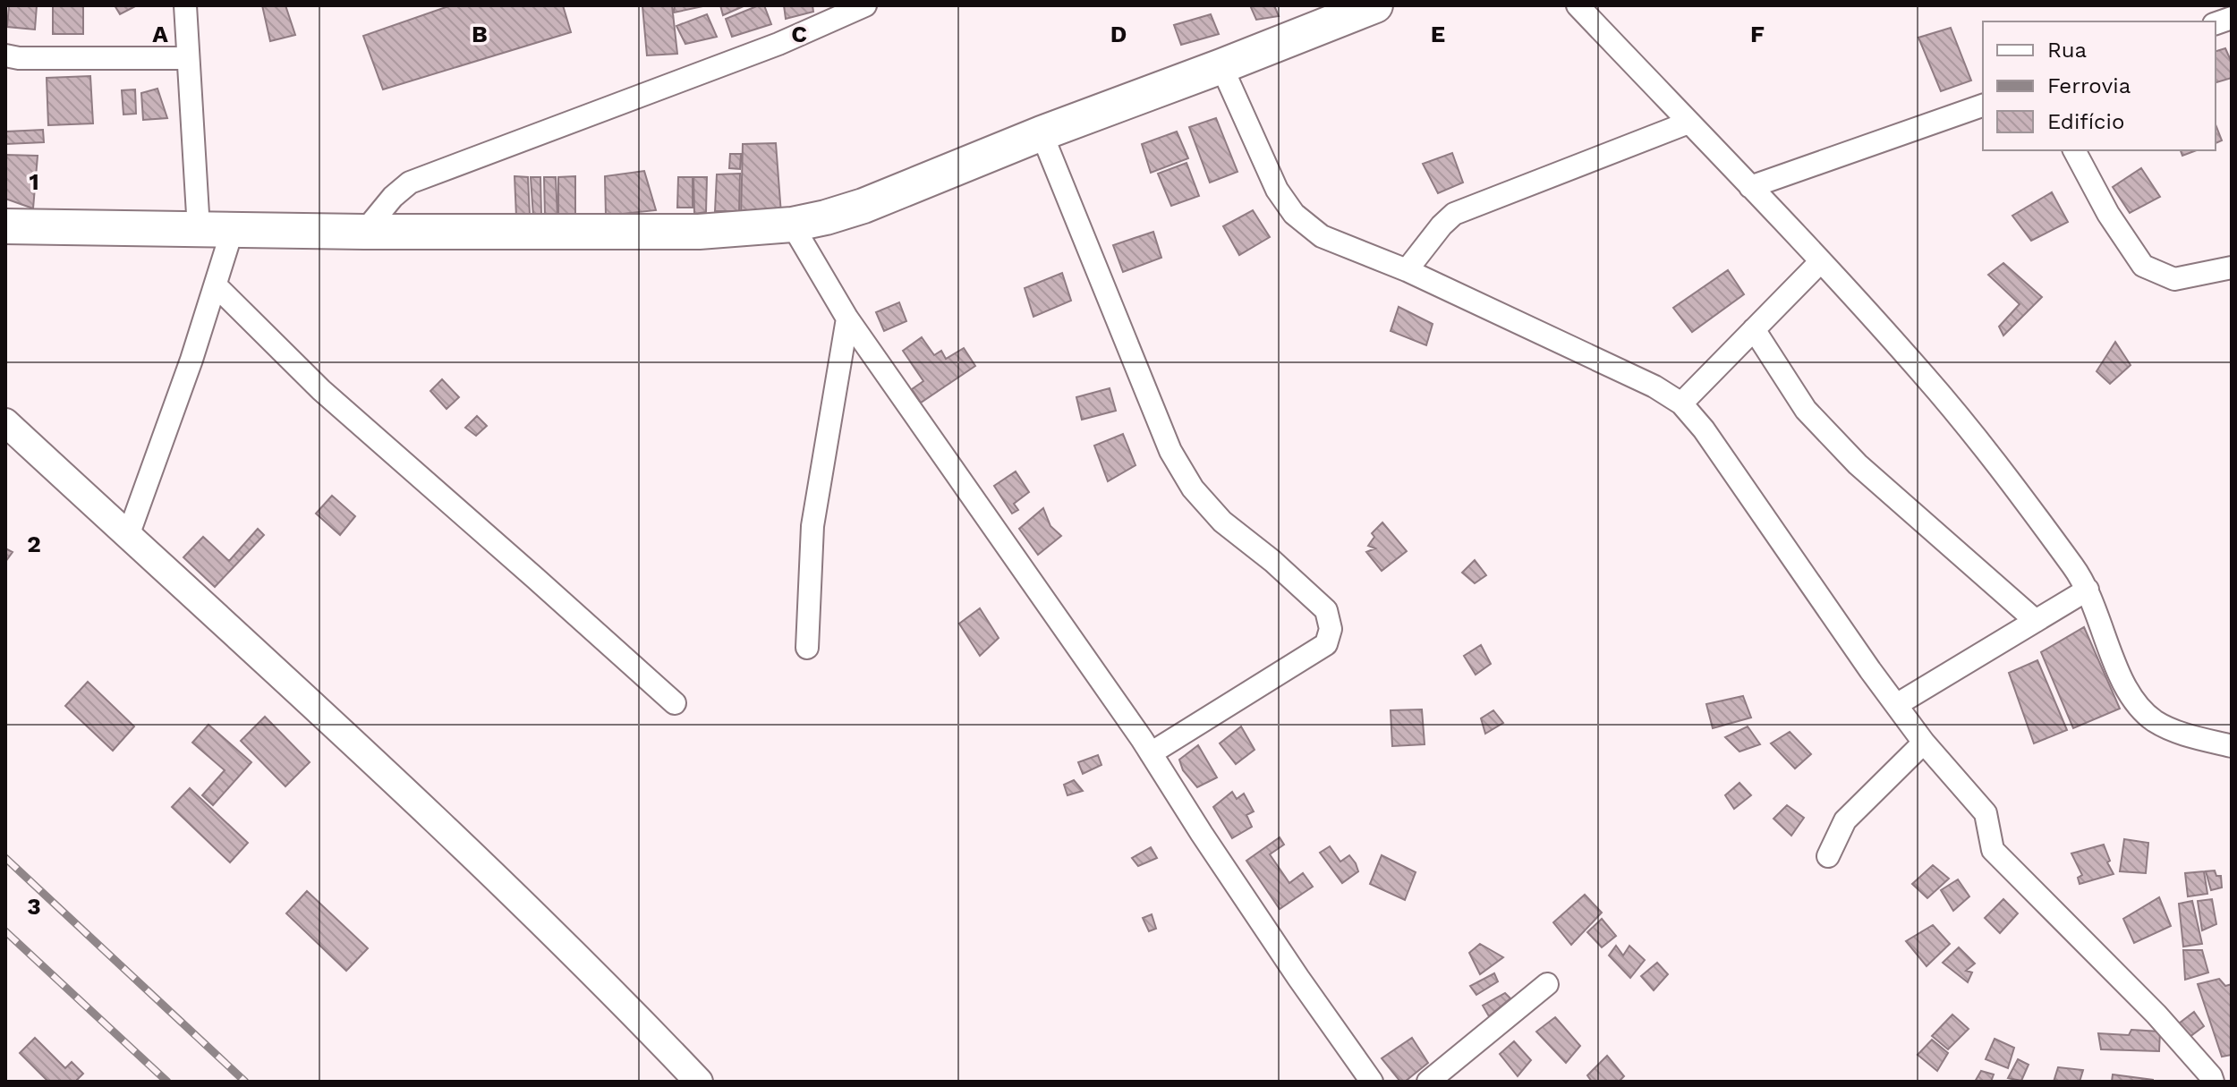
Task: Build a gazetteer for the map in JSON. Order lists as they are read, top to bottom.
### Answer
{
  "legend": ["Rua", "Ferrovia", "Edifício"],
  "grid": {
    "columns": [
      "A",
      "B",
      "C",
      "D",
      "E",
      "F"
    ],
    "rows": ["1", "2", "3"]
  }
}
